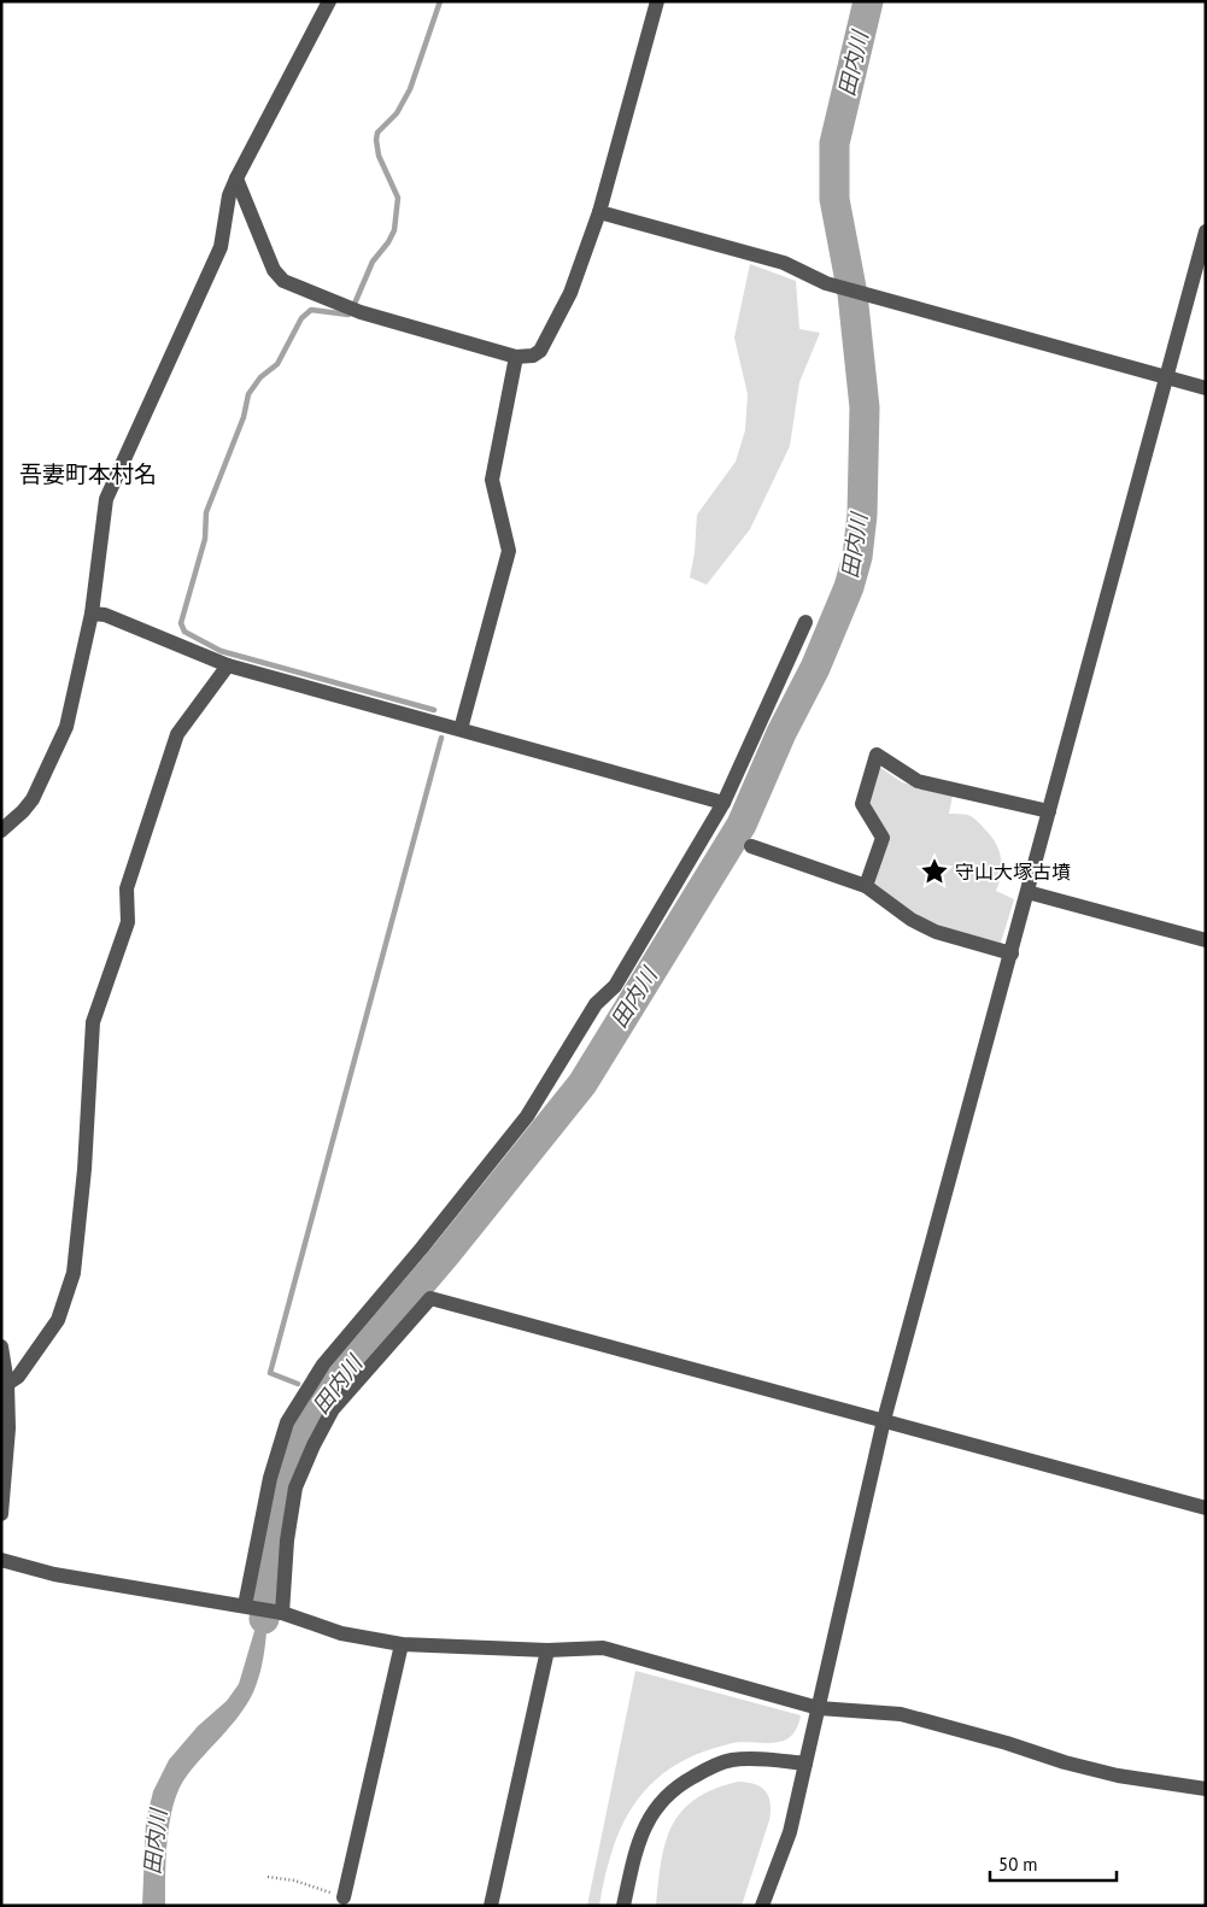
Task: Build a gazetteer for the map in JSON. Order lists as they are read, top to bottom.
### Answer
{
  "districts": ["吾妻町本村名"],
  "water": ["田内川"],
  "places": {
    "place": ["守山大塚古墳"]
  },
  "scale_bar": "50 m"
}
